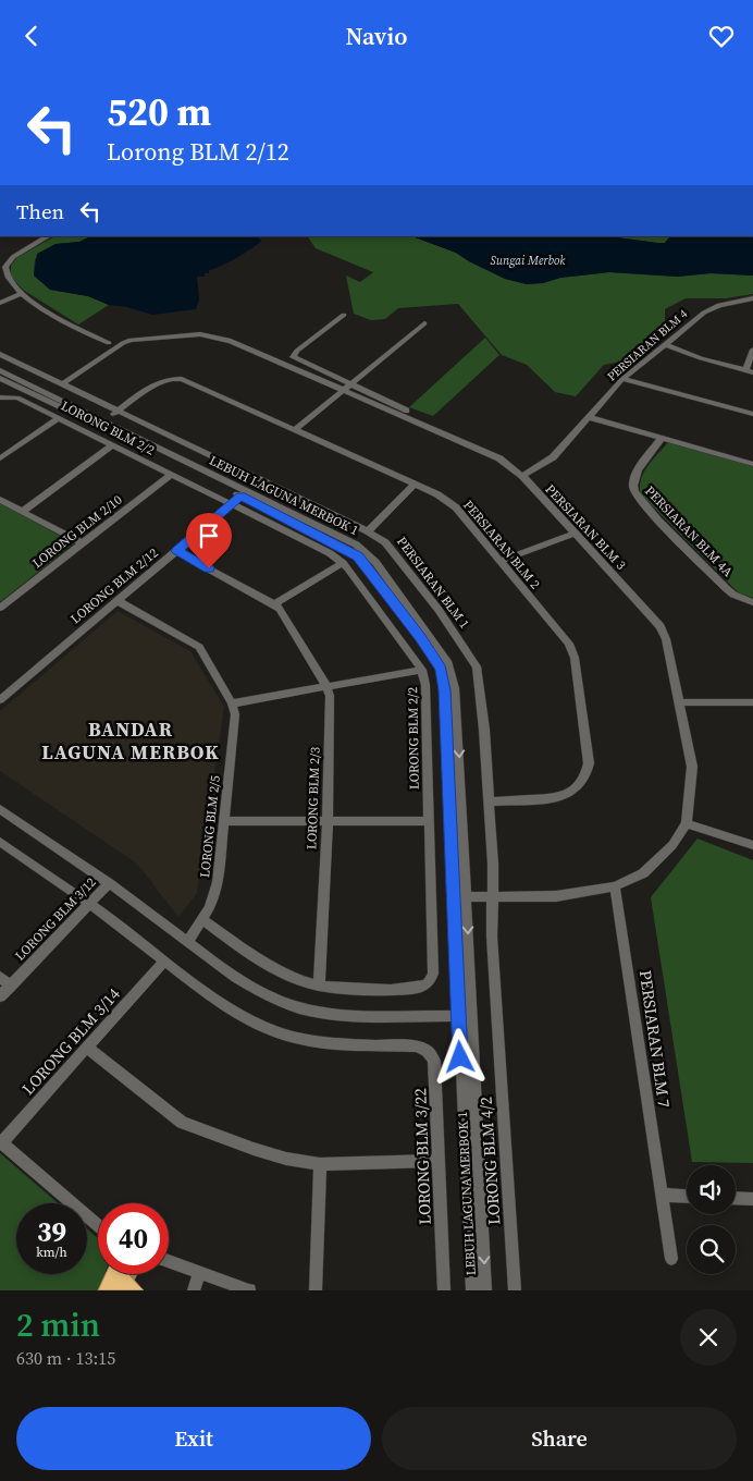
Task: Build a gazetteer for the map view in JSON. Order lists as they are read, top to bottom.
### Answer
{
  "streets": {
    "street": [
      "PERSIARAN BLM 4",
      "LORONG BLM 2/2",
      "LEBUH LAGUNA MERBOK 1",
      "PERSIARAN BLM 3",
      "LORONG BLM 2/10",
      "PERSIARAN BLM 4A",
      "PERSIARAN BLM 2",
      "PERSIARAN BLM 1",
      "LORONG BLM 2/12",
      "LORONG BLM 2/3",
      "LORONG BLM 2/5",
      "LORONG BLM 3/12",
      "PERSIARAN BLM 7",
      "LORONG BLM 3/14",
      "LORONG BLM 3/22",
      "LORONG BLM 4/2"
    ]
  },
  "crossings": [
    ["PERSIARAN BLM 4", "PERSIARAN BLM 3"],
    ["LORONG BLM 2/2", "LORONG BLM 2/10"],
    ["LORONG BLM 2/2", "LORONG BLM 2/12"],
    ["LORONG BLM 2/2", "LORONG BLM 2/3"],
    ["LEBUH LAGUNA MERBOK 1", "PERSIARAN BLM 3"],
    ["LEBUH LAGUNA MERBOK 1", "PERSIARAN BLM 2"],
    ["LEBUH LAGUNA MERBOK 1", "LORONG BLM 2/12"],
    ["PERSIARAN BLM 3", "PERSIARAN BLM 1"],
    ["PERSIARAN BLM 3", "PERSIARAN BLM 7"],
    ["PERSIARAN BLM 3", "LORONG BLM 4/2"],
    ["PERSIARAN BLM 2", "PERSIARAN BLM 1"],
    ["PERSIARAN BLM 1", "LORONG BLM 4/2"],
    ["LORONG BLM 2/12", "LORONG BLM 2/3"],
    ["LORONG BLM 2/12", "LORONG BLM 2/5"],
    ["LORONG BLM 3/12", "LORONG BLM 3/22"],
    ["LORONG BLM 3/14", "LORONG BLM 3/22"]
  ],
  "districts": ["BANDAR LAGUNA MERBOK"],
  "water": ["Sungai Merbok"],
  "page": {
    "header": "Navio",
    "turn": ["520 m", "Lorong BLM 2/12"],
    "then": "Then",
    "speed": "39 km/h",
    "limit": "40",
    "heading": ["2 min", "630 m · 13:15"],
    "buttons": ["Exit", "Share"]
  }
}
